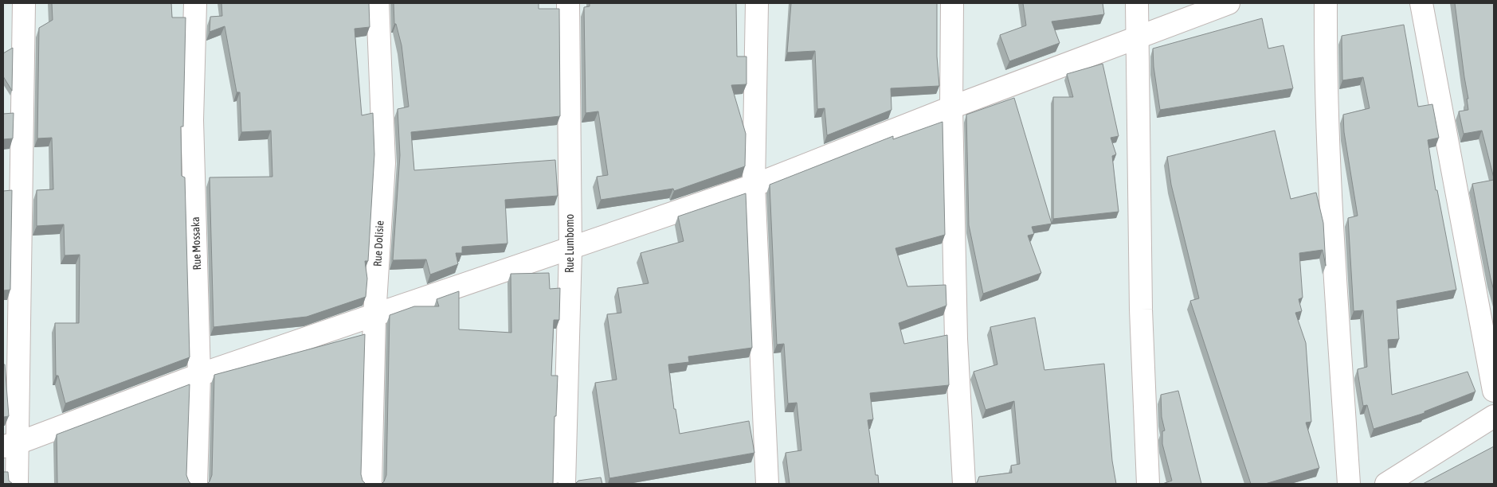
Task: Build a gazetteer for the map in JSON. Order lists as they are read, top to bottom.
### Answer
{
  "streets": {
    "street": ["Rue Mossaka", "Rue Dolisie", "Rue Lumbomo"]
  }
}
